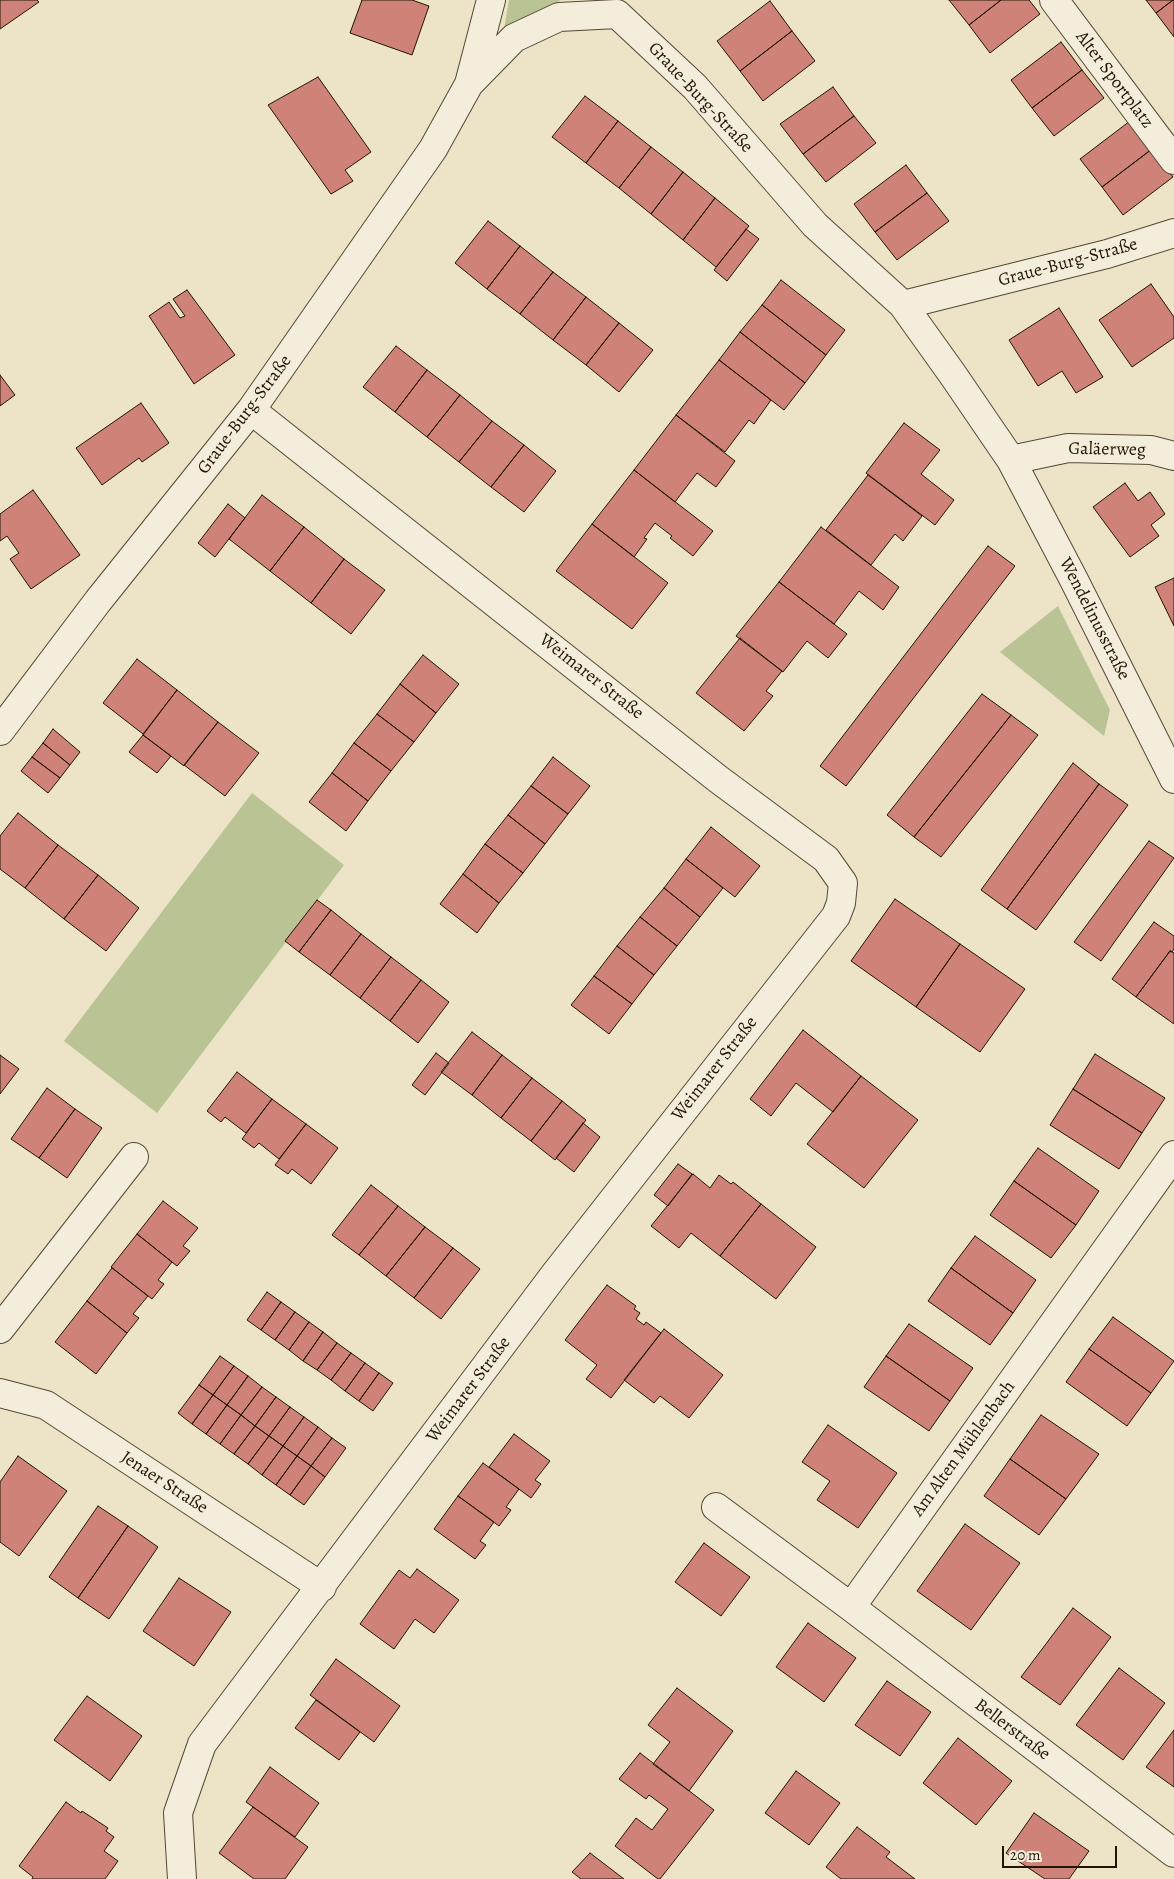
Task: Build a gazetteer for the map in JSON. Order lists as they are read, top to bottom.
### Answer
{
  "streets": {
    "street": [
      "Alter Sportplatz",
      "Graue-Burg-Straße",
      "Galäerweg",
      "Wendelinusstraße",
      "Weimarer Straße",
      "Am Alten Mühlenbach",
      "Jenaer Straße",
      "Bellerstraße"
    ]
  },
  "crossings": [
    ["Graue-Burg-Straße", "Galäerweg"],
    ["Graue-Burg-Straße", "Wendelinusstraße"],
    ["Graue-Burg-Straße", "Weimarer Straße"],
    ["Galäerweg", "Wendelinusstraße"],
    ["Weimarer Straße", "Jenaer Straße"],
    ["Am Alten Mühlenbach", "Bellerstraße"]
  ],
  "scale_bar": "20 m"
}
